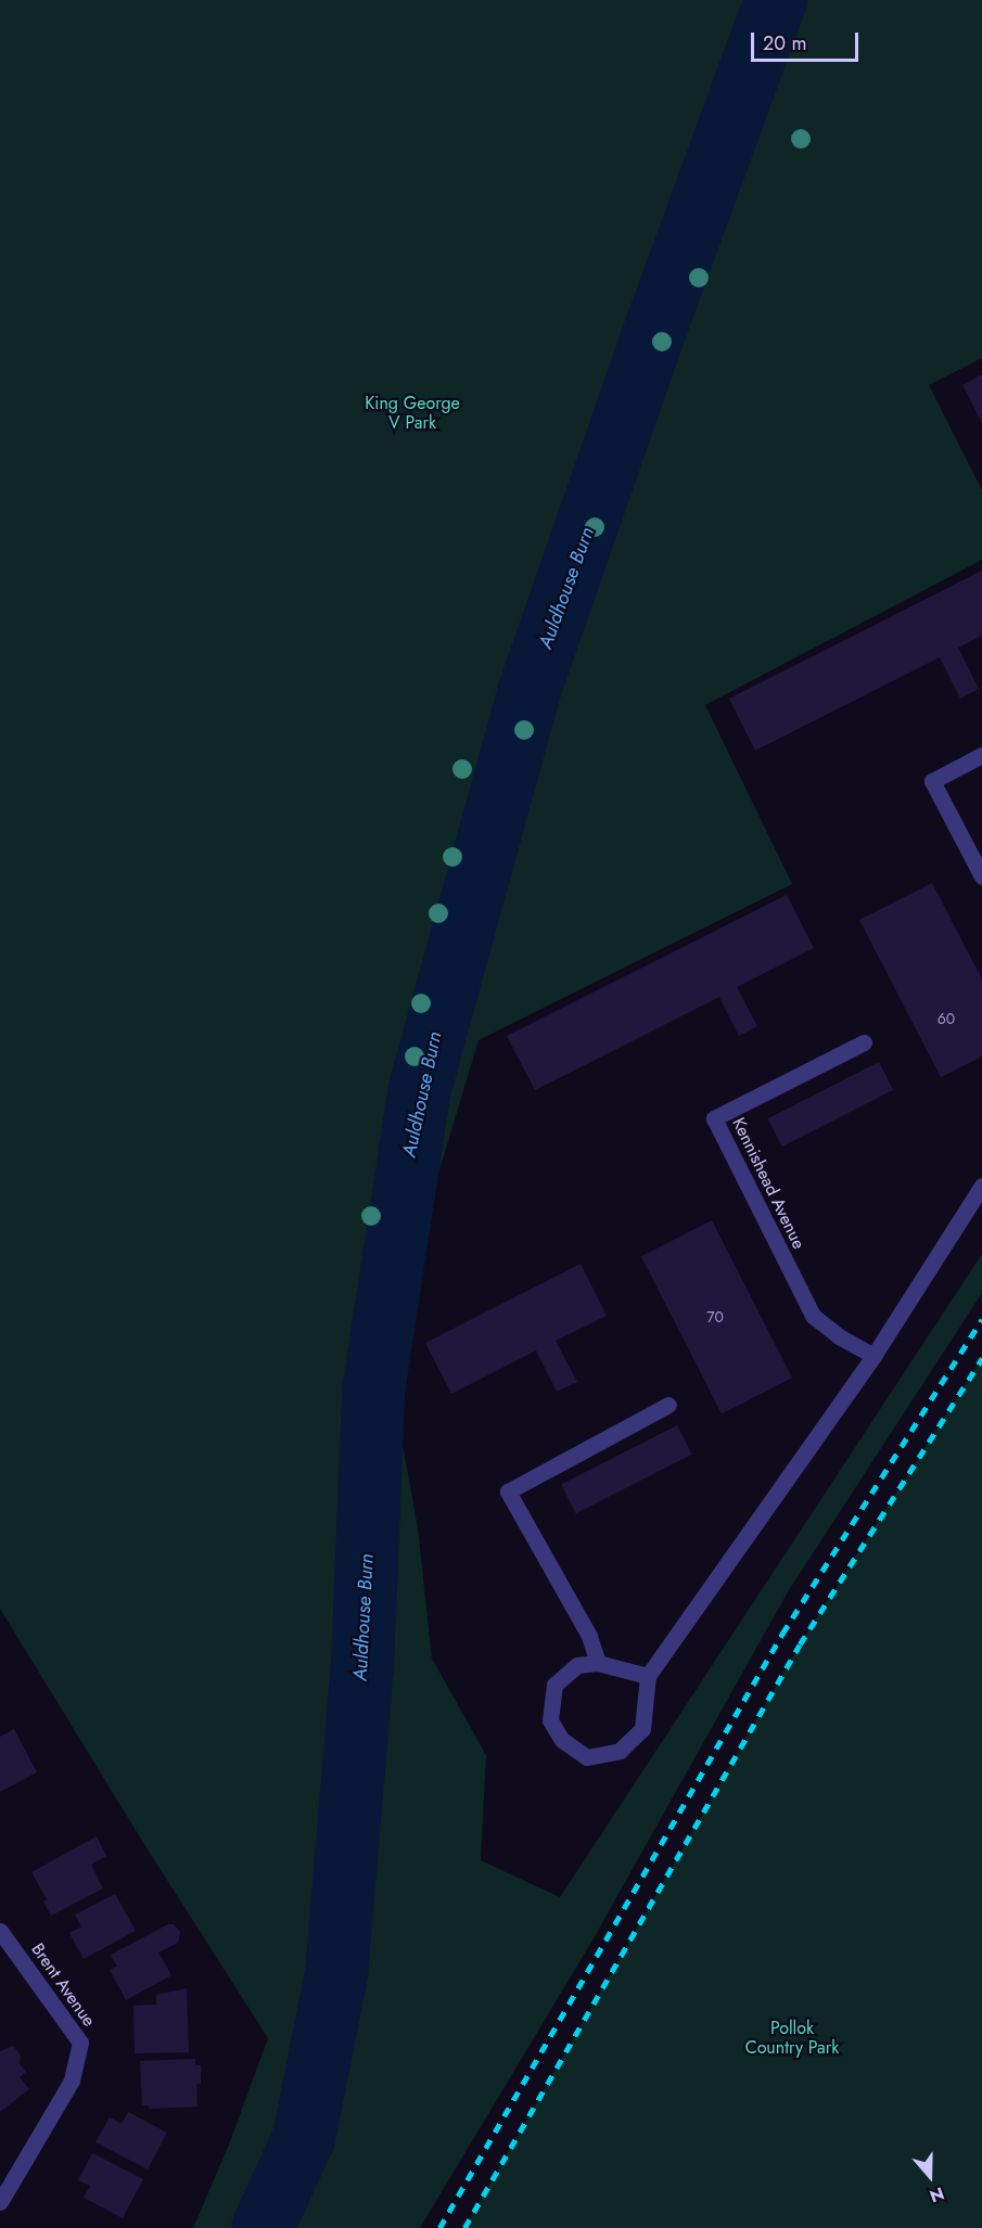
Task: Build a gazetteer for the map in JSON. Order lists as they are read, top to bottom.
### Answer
{
  "streets": {
    "street": ["Kennishead Avenue", "Brent Avenue"]
  },
  "water": ["Auldhouse Burn"],
  "parks": ["King George V Park", "Pollok Country Park"],
  "house_numbers": ["60", "70"],
  "scale_bar": "20 m",
  "north": "bottom"
}
